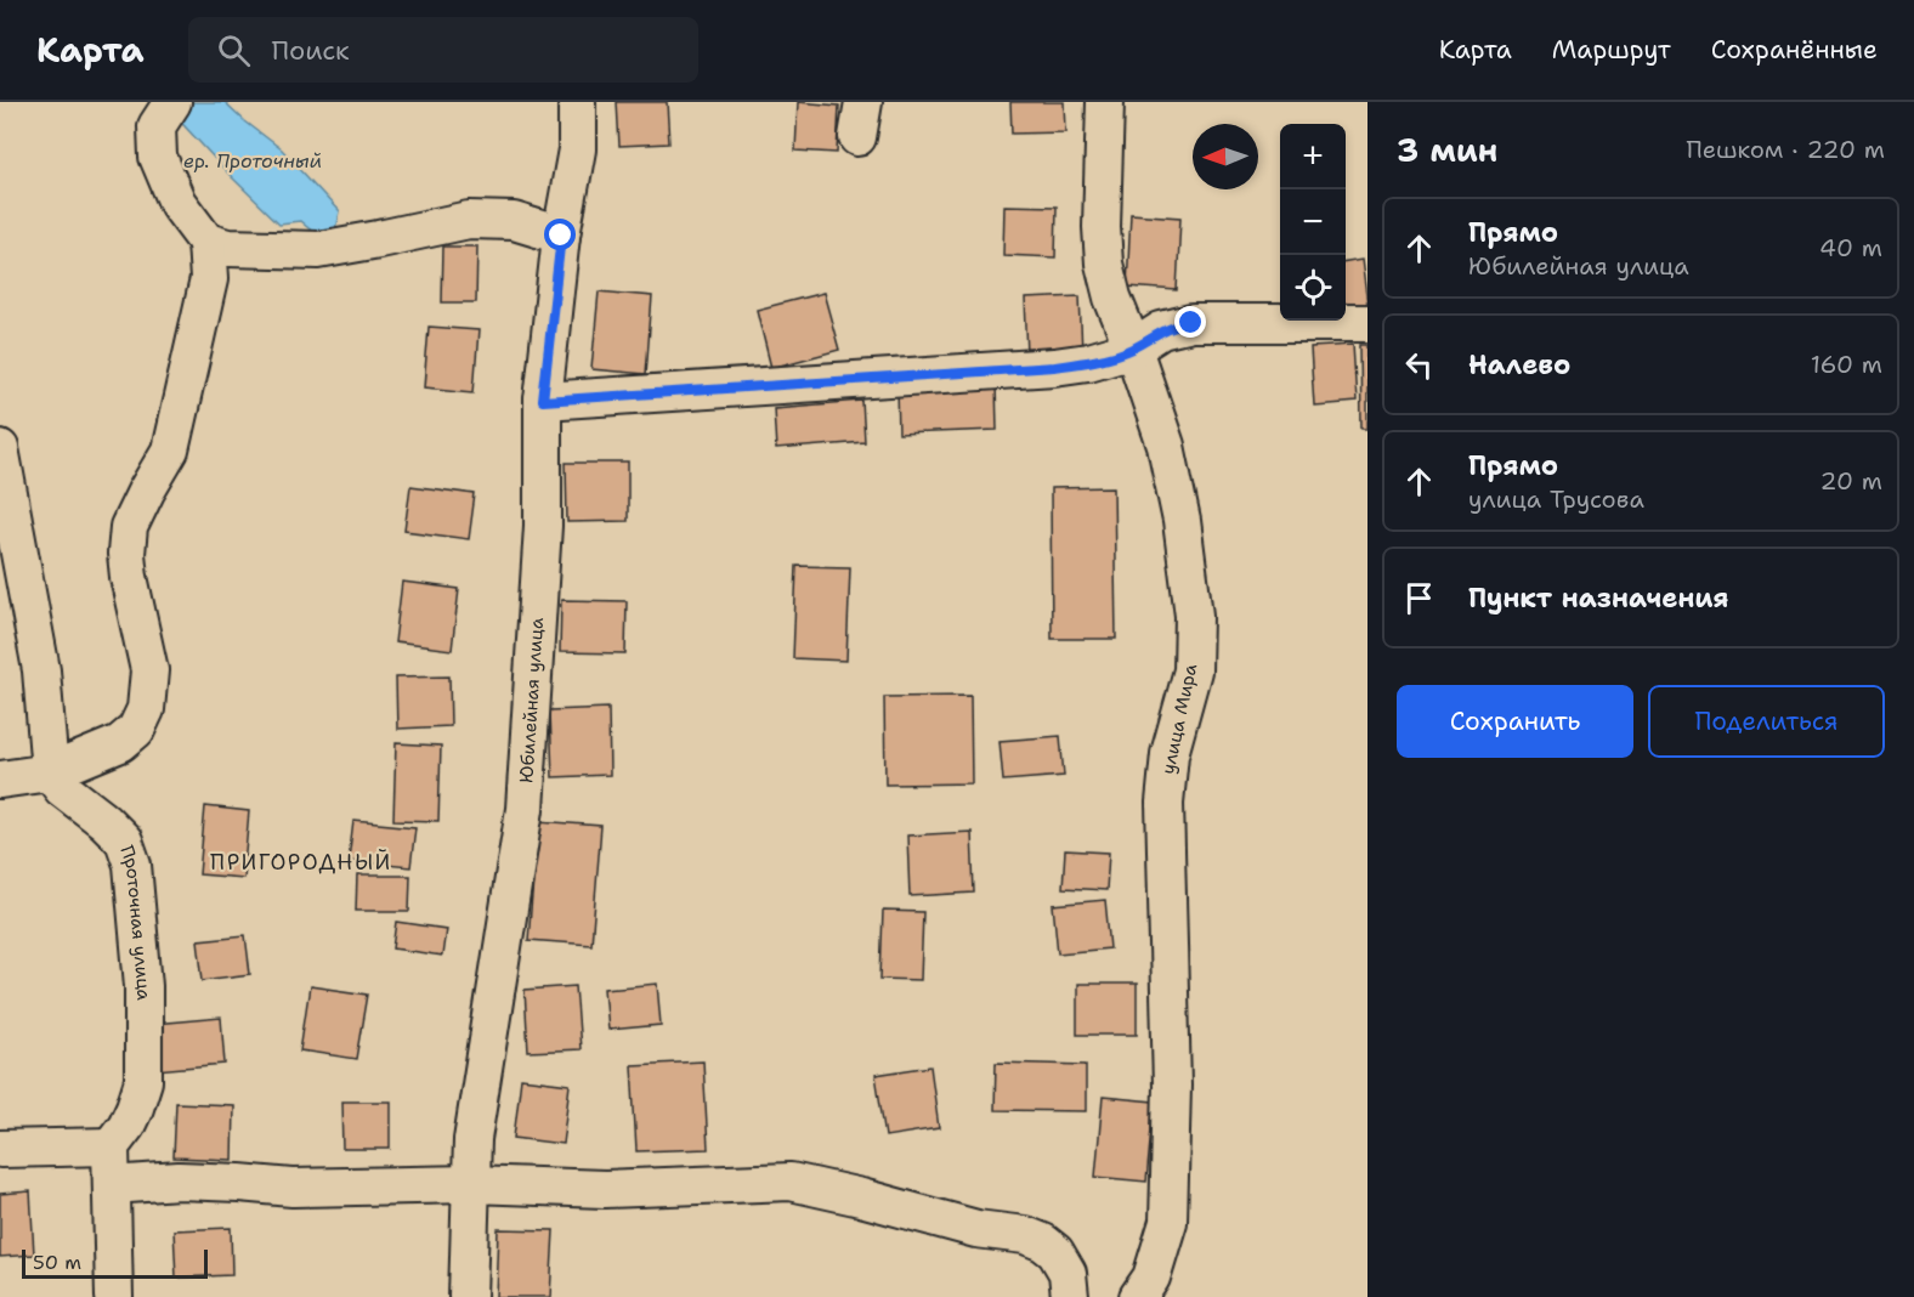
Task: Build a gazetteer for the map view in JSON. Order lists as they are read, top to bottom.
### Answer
{
  "streets": {
    "street": ["Юбилейная улица", "улица Мира", "Проточная улица"]
  },
  "districts": ["ПРИГОРОДНЫЙ"],
  "water": ["ер. Проточный"],
  "scale_bar": "50 m",
  "north": "left",
  "page": {
    "header": "Карта",
    "search": "Поиск",
    "nav": ["Карта", "Маршрут", "Сохранённые"],
    "heading": ["3 мин", "Пешком · 220 m"],
    "map_buttons": ["+", "−"],
    "list": [
      ["Прямо", "Юбилейная улица", "40 m"],
      ["Налево", "160 m"],
      ["Прямо", "улица Трусова", "20 m"],
      "Пункт назначения"
    ],
    "buttons": ["Сохранить", "Поделиться"],
    "scale": "50 m"
  }
}
